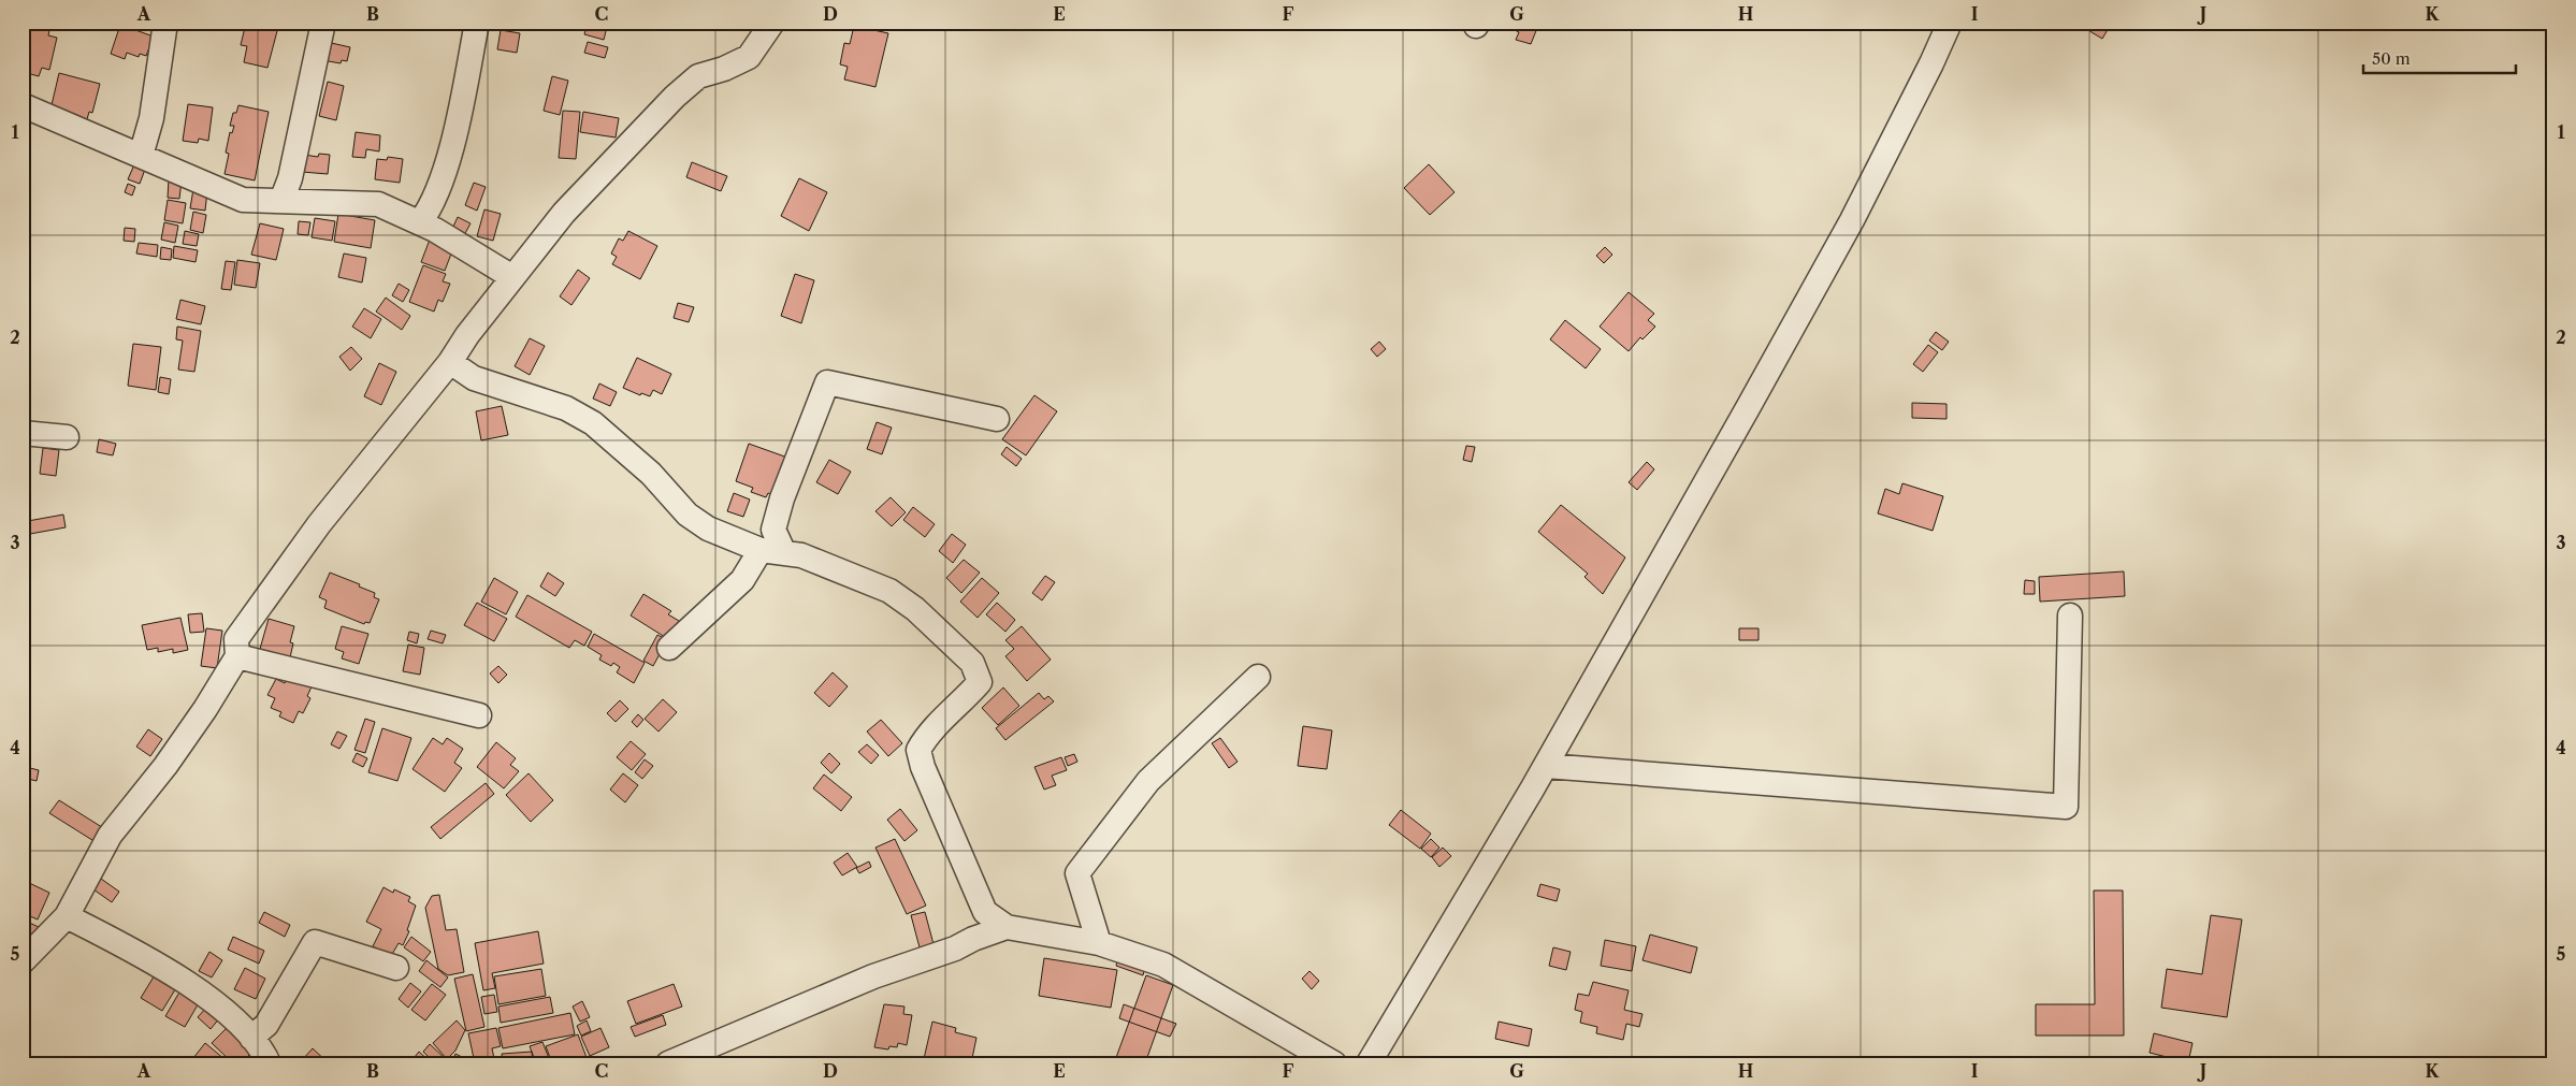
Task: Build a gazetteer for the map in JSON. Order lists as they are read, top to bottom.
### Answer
{
  "scale_bar": "50 m",
  "grid": {
    "columns": [
      "A",
      "B",
      "C",
      "D",
      "E",
      "F",
      "G",
      "H",
      "I",
      "J",
      "K"
    ],
    "rows": [
      "1",
      "2",
      "3",
      "4",
      "5"
    ]
  }
}
